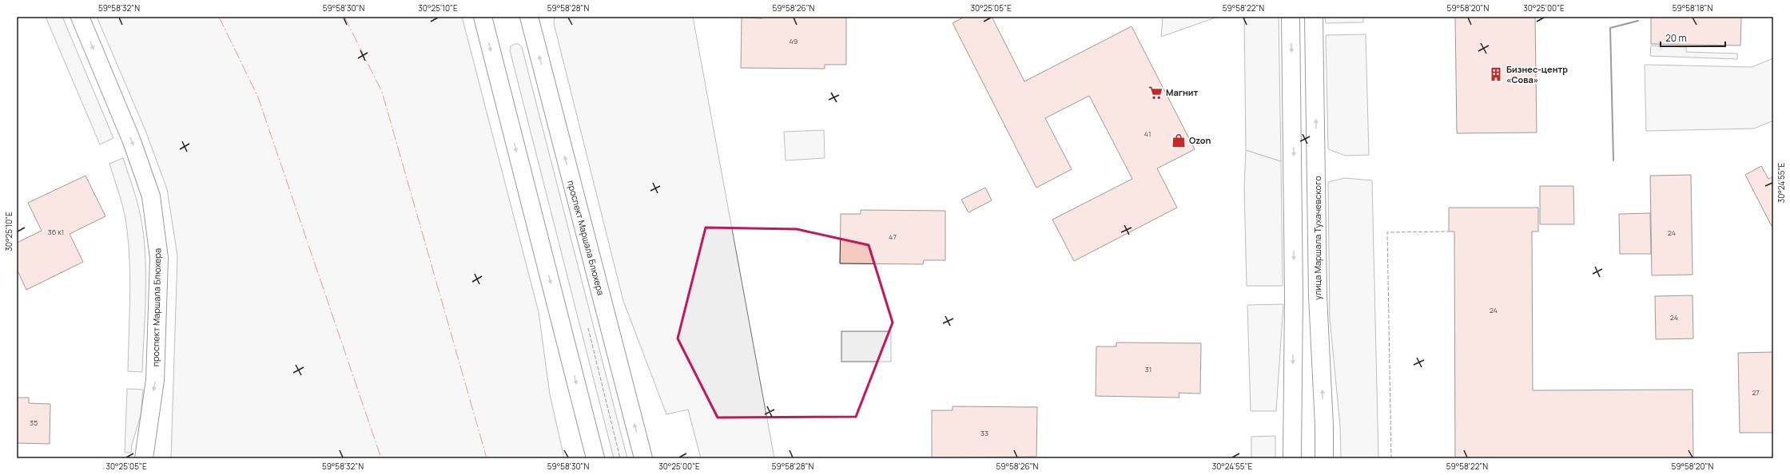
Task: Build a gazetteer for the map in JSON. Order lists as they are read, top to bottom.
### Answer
{
  "streets": {
    "street": ["проспект Маршала Блюхера", "улица Маршала Тухачевского"]
  },
  "places": {
    "building": ["Бизнес-центр «Сова»"],
    "supermarket": ["Магнит"],
    "shop": ["Ozon"]
  },
  "house_numbers": [
    "49",
    "41",
    "36 к1",
    "24",
    "47",
    "24",
    "24",
    "31",
    "27",
    "35",
    "33"
  ],
  "scale_bar": "20 m",
  "coordinates": [
    "59°58'32\"N",
    "59°58'30\"N",
    "30°25'10\"E",
    "59°58'28\"N",
    "59°58'26\"N",
    "30°25'05\"E",
    "59°58'22\"N",
    "59°58'20\"N",
    "30°25'00\"E",
    "59°58'18\"N",
    "30°24'55\"E"
  ]
}
